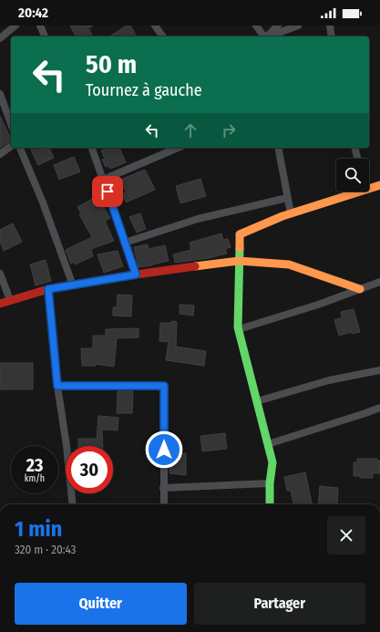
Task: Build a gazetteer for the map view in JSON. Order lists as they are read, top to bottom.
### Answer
{
  "page": {
    "status": "20:42",
    "turn": ["50 m", "Tournez à gauche"],
    "speed": "23 km/h",
    "limit": "30",
    "heading": ["1 min", "320 m · 20:43"],
    "buttons": ["Quitter", "Partager"]
  }
}
